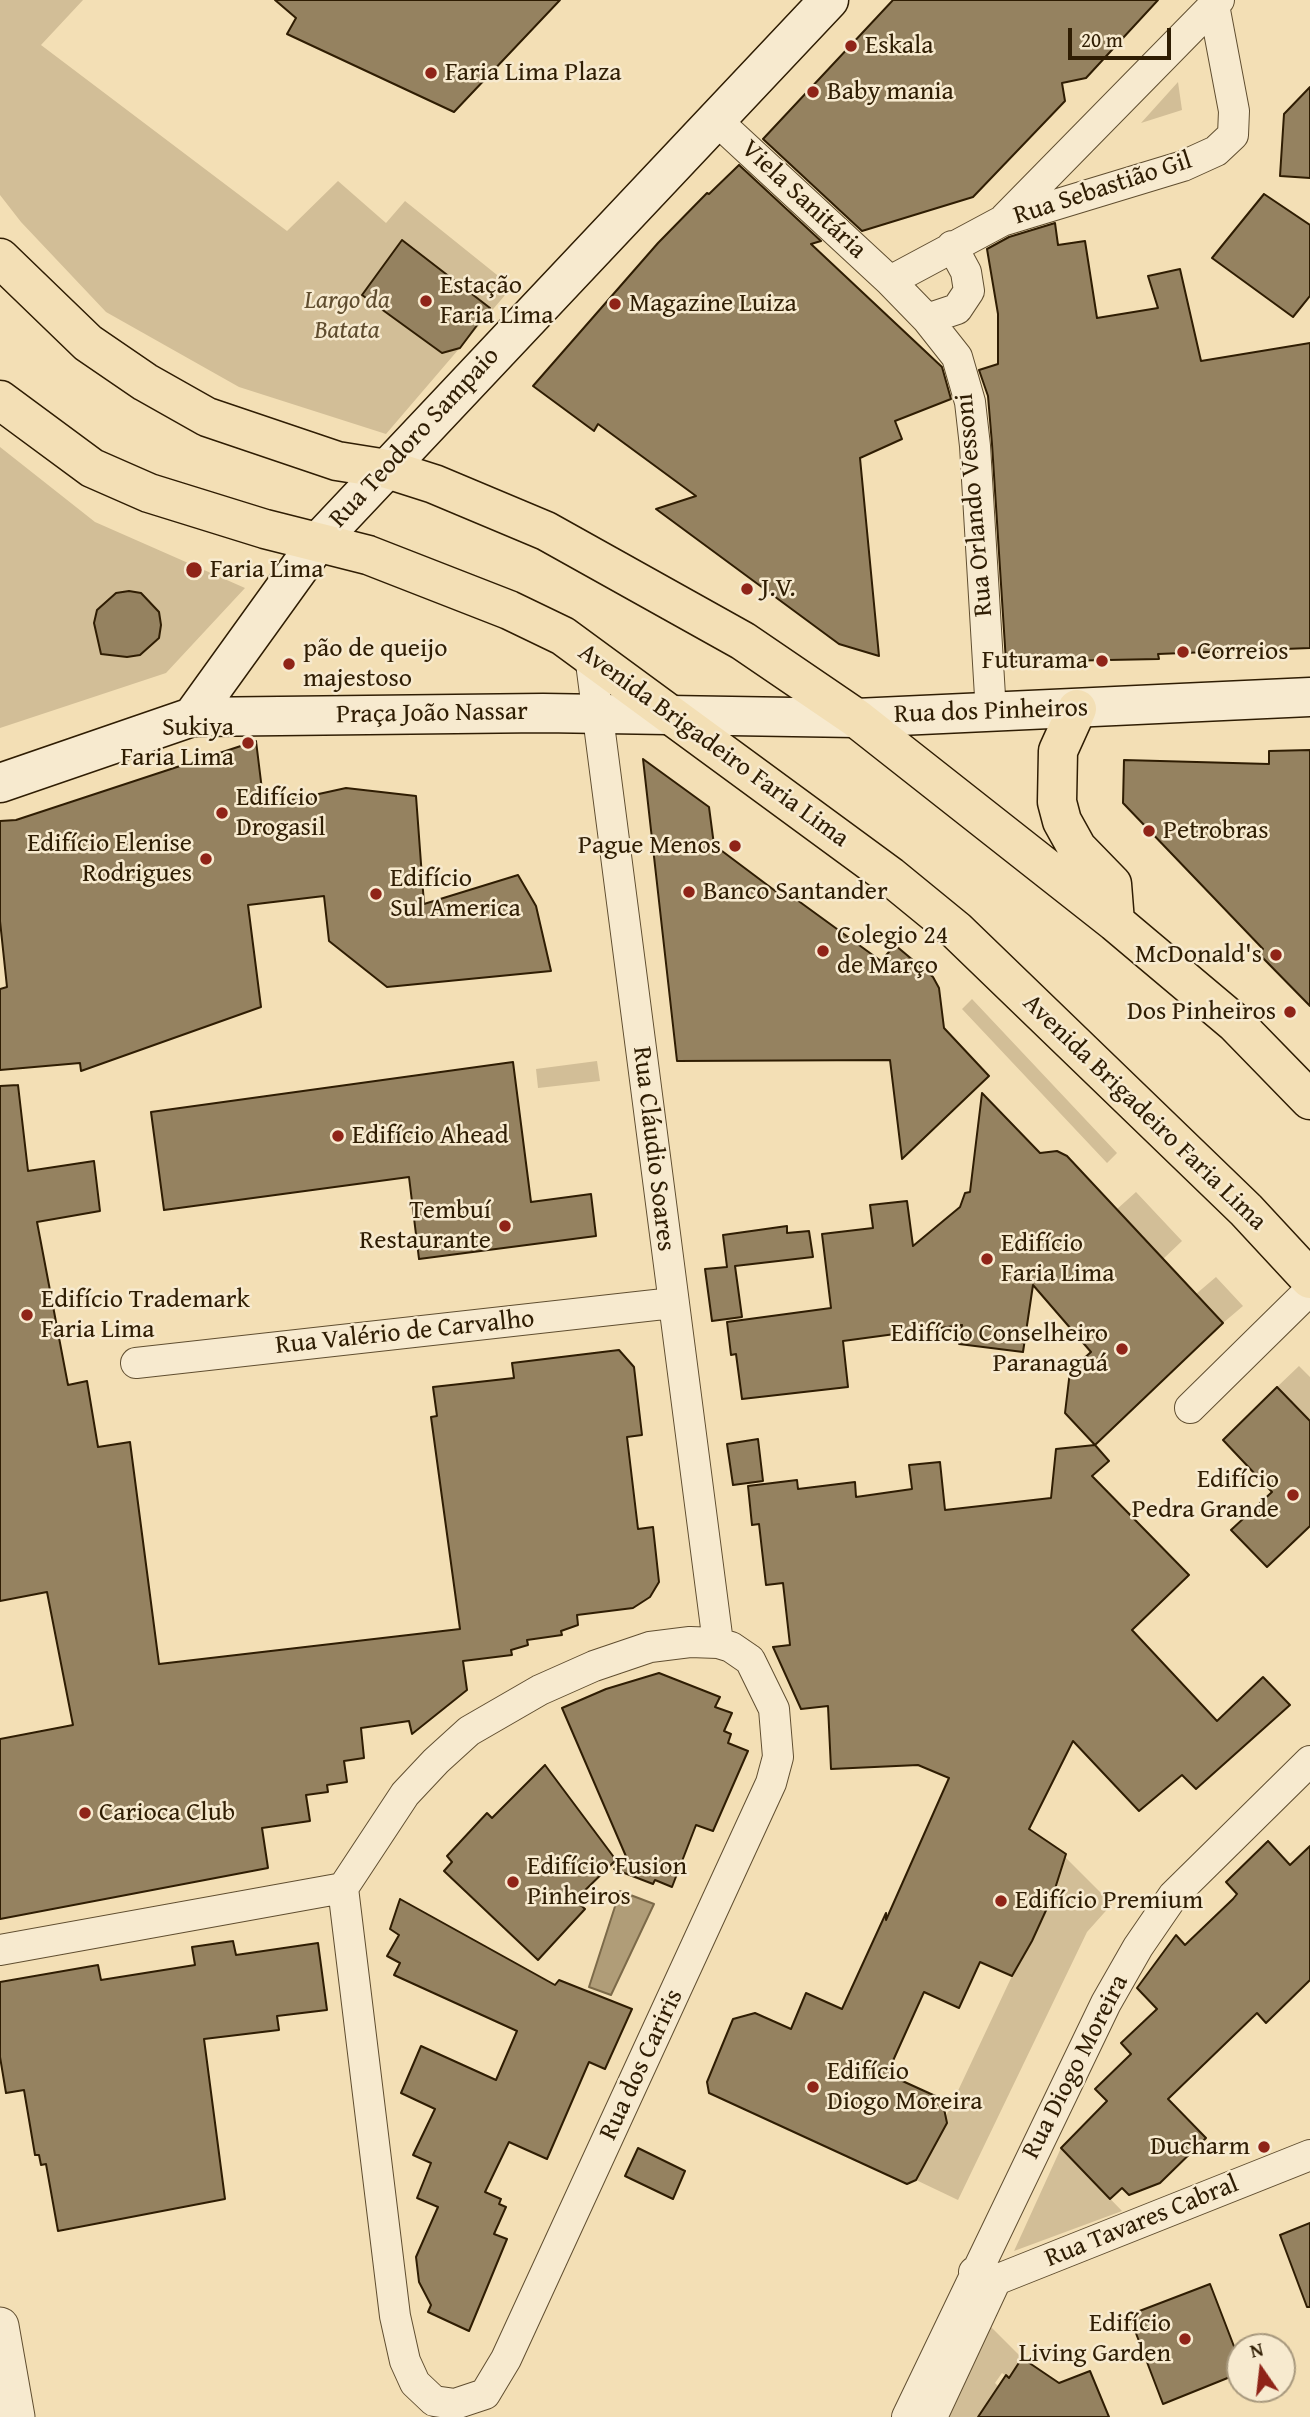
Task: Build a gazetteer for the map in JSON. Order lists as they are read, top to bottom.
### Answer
{
  "streets": {
    "highway": ["Avenida Brigadeiro Faria Lima"],
    "main road": ["Rua Teodoro Sampaio", "Rua dos Pinheiros", "Praça João Nassar"],
    "street": [
      "Rua Sebastião Gil",
      "Viela Sanitária",
      "Rua Orlando Vessoni",
      "Rua Cláudio Soares",
      "Rua Valério de Carvalho",
      "Rua dos Cariris",
      "Rua Diogo Moreira",
      "Rua Tavares Cabral"
    ]
  },
  "crossings": [
    ["Rua Sebastião Gil", "Viela Sanitária"],
    ["Rua Sebastião Gil", "Rua Orlando Vessoni"],
    ["Viela Sanitária", "Rua Teodoro Sampaio"],
    ["Viela Sanitária", "Rua Orlando Vessoni"],
    ["Rua Teodoro Sampaio", "Praça João Nassar"],
    ["Rua Teodoro Sampaio", "Avenida Brigadeiro Faria Lima"],
    ["Rua Orlando Vessoni", "Rua dos Pinheiros"],
    ["Rua dos Pinheiros", "Praça João Nassar"],
    ["Rua dos Pinheiros", "Avenida Brigadeiro Faria Lima"],
    ["Praça João Nassar", "Avenida Brigadeiro Faria Lima"],
    ["Praça João Nassar", "Rua Cláudio Soares"],
    ["Avenida Brigadeiro Faria Lima", "Rua Cláudio Soares"],
    ["Rua Cláudio Soares", "Rua Valério de Carvalho"],
    ["Rua Cláudio Soares", "Rua dos Cariris"],
    ["Rua Diogo Moreira", "Rua Tavares Cabral"]
  ],
  "parks": ["Largo da Batata"],
  "places": [
    "Eskala",
    "Faria Lima Plaza",
    "Baby mania",
    "Estação Faria Lima",
    "Magazine Luiza",
    "Faria Lima",
    "J.V.",
    "Correios",
    "Futurama",
    "pão de queijo majestoso",
    "Sukiya Faria Lima",
    "Edifício Drogasil",
    "Petrobras",
    "Pague Menos",
    "Edifício Elenise Rodrigues",
    "Banco Santander",
    "Edifício Sul America",
    "Colegio 24 de Março",
    "McDonald's",
    "Dos Pinheiros",
    "Edifício Ahead",
    "Tembuí Restaurante",
    "Edifício Faria Lima",
    "Edifício Trademark Faria Lima",
    "Edifício Conselheiro Paranaguá",
    "Edifício Pedra Grande",
    "Carioca Club",
    "Edifício Fusion Pinheiros",
    "Edifício Premium",
    "Edifício Diogo Moreira",
    "Ducharm",
    "Edifício Living Garden"
  ],
  "scale_bar": "20 m",
  "north": "top"
}
